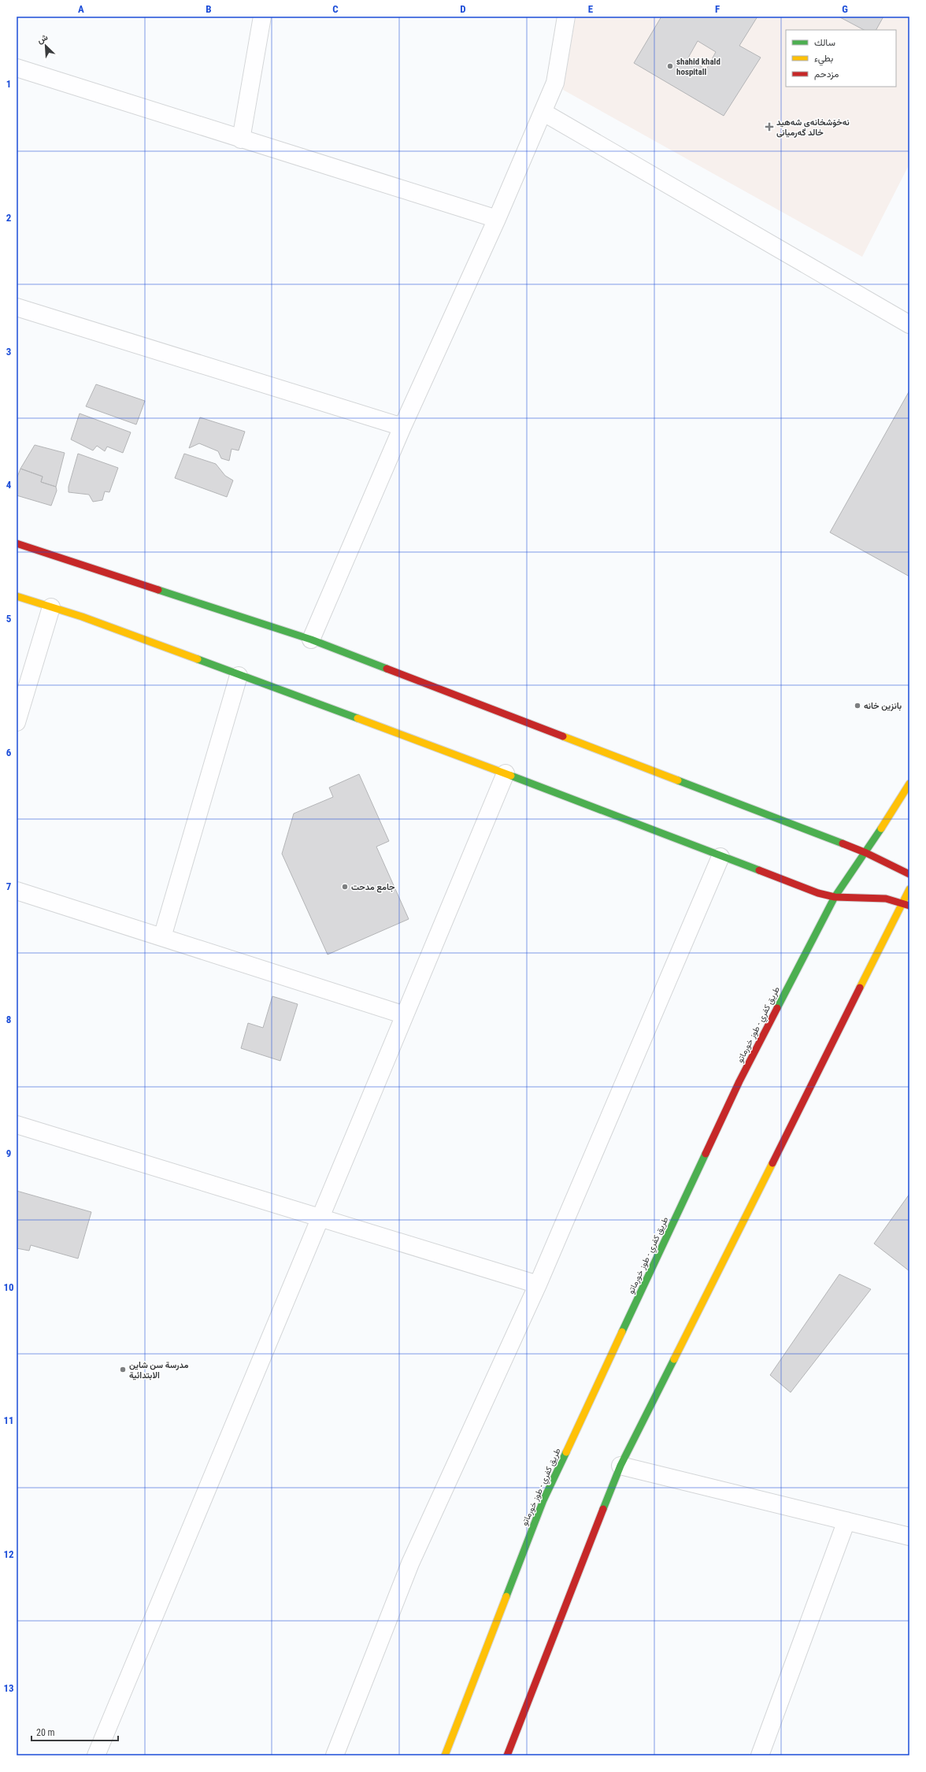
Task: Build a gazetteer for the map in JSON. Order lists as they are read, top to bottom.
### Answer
{
  "streets": {
    "main road": ["طريق كفري - طوز خورماتو"]
  },
  "places": {
    "other": [
      "shahid khald hospitall",
      "بانزين خانه",
      "جامع مدحت",
      "مدرسة سن شاين الابتدائية"
    ],
    "health": ["نەخۆشخانەی شەهید خالد گەرمیانی"]
  },
  "legend": ["سالك", "بطيء", "مزدحم"],
  "scale_bar": "20 m",
  "north": "top left",
  "grid": {
    "columns": [
      "A",
      "B",
      "C",
      "D",
      "E",
      "F",
      "G"
    ],
    "rows": [
      "1",
      "2",
      "3",
      "4",
      "5",
      "6",
      "7",
      "8",
      "9",
      "10",
      "11",
      "12",
      "13"
    ]
  }
}
